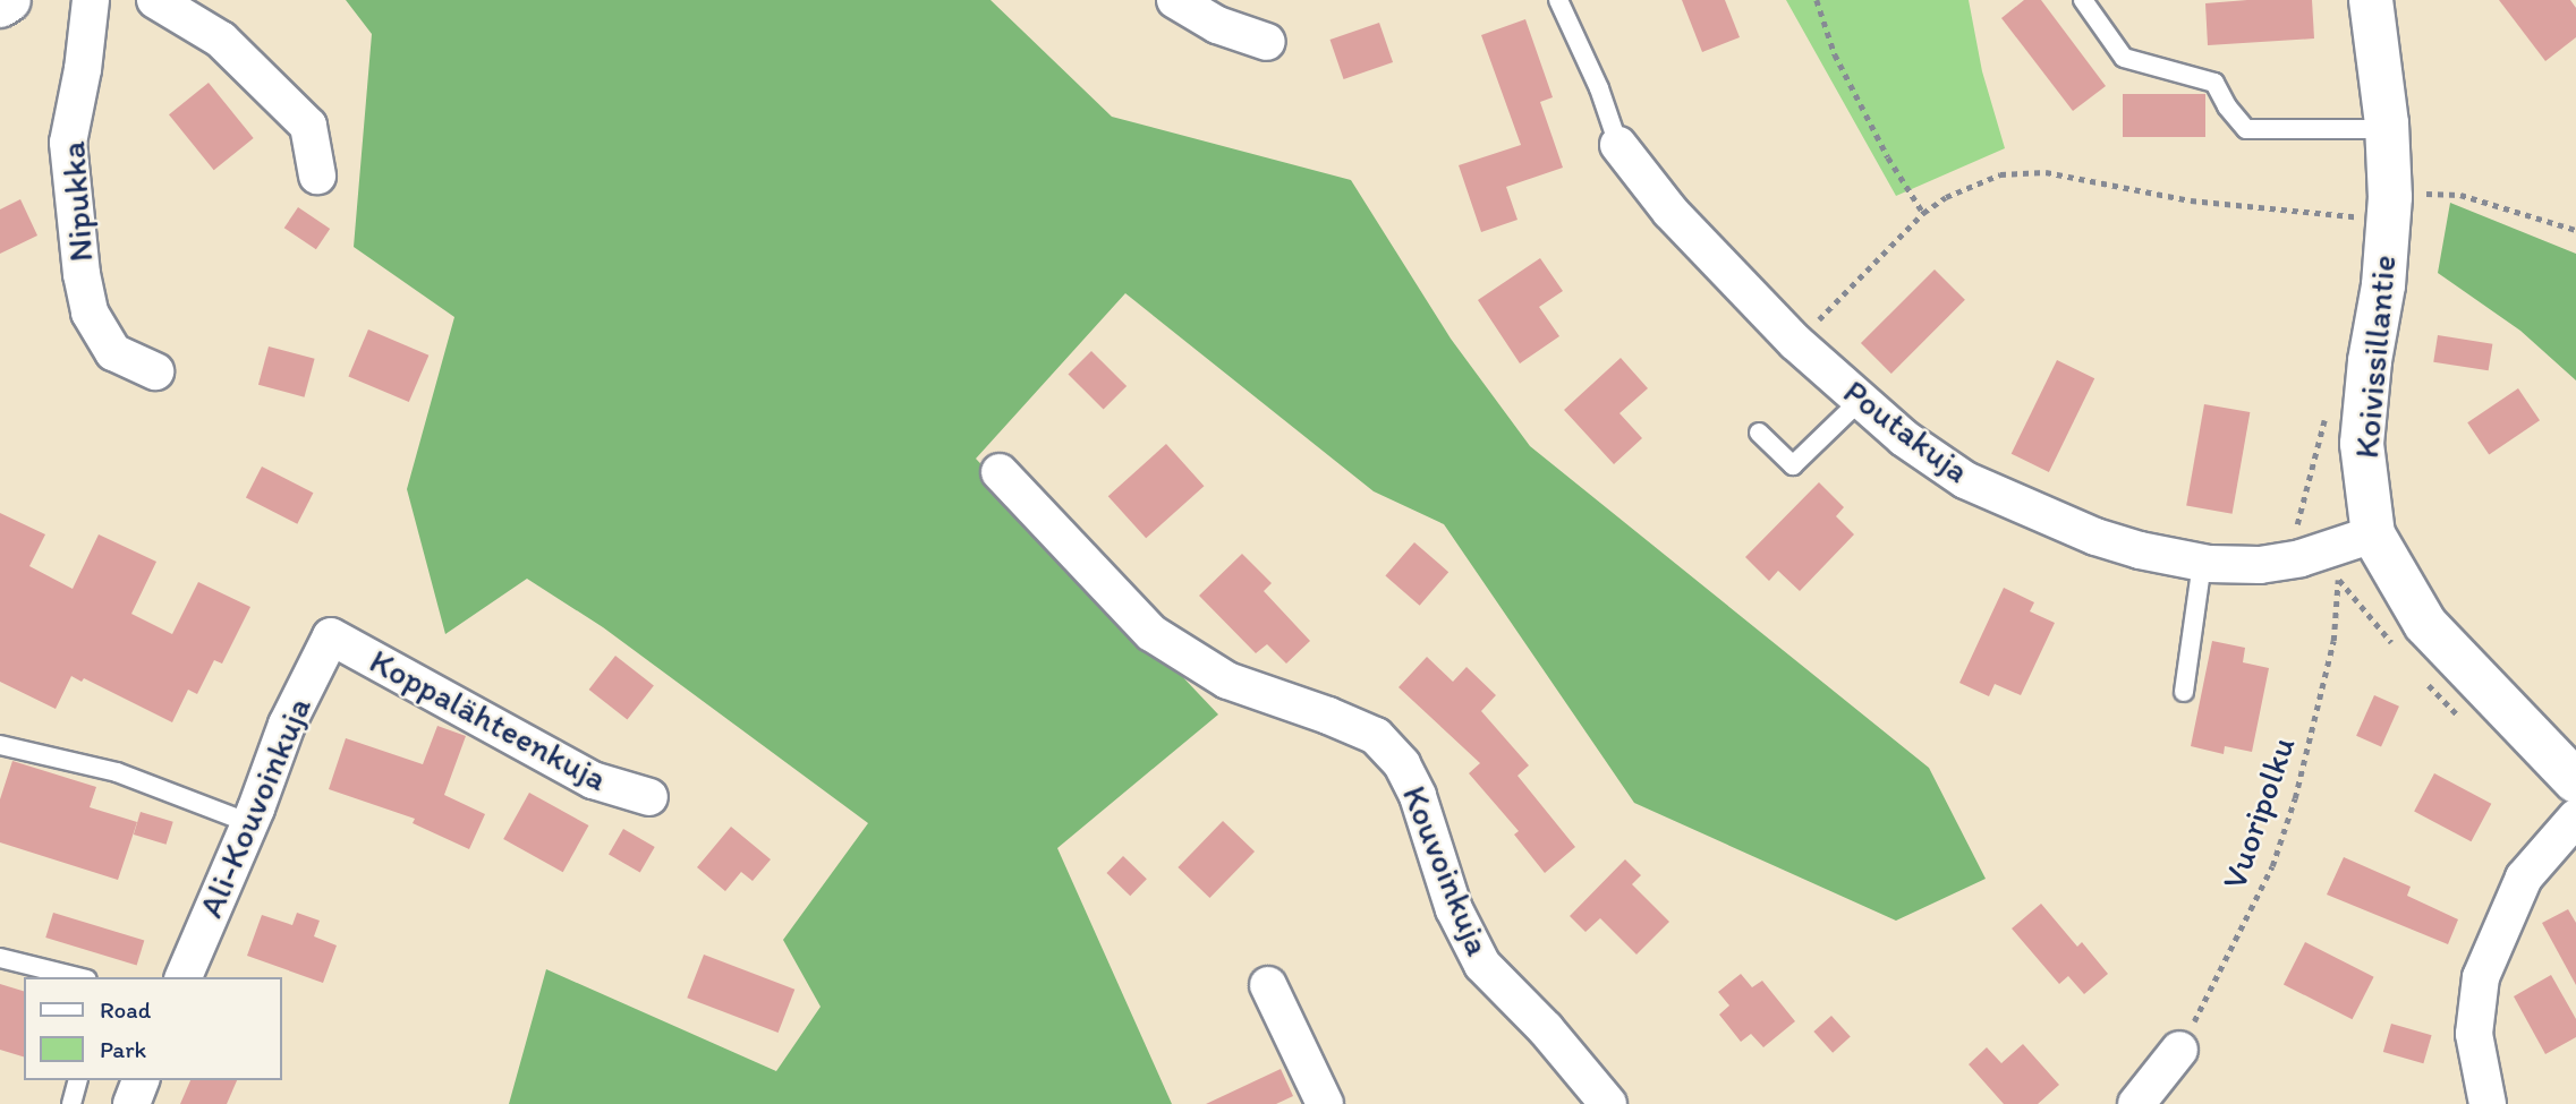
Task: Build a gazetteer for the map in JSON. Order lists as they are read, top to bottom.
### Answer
{
  "streets": {
    "street": [
      "Nipukka",
      "Koivissillantie",
      "Poutakuja",
      "Koppalähteenkuja",
      "Ali-Kouvoinkuja",
      "Kouvoinkuja"
    ],
    "path": ["Vuoripolku"]
  },
  "crossings": [
    ["Koivissillantie", "Poutakuja"],
    ["Koppalähteenkuja", "Ali-Kouvoinkuja"]
  ],
  "legend": ["Road", "Park"]
}
